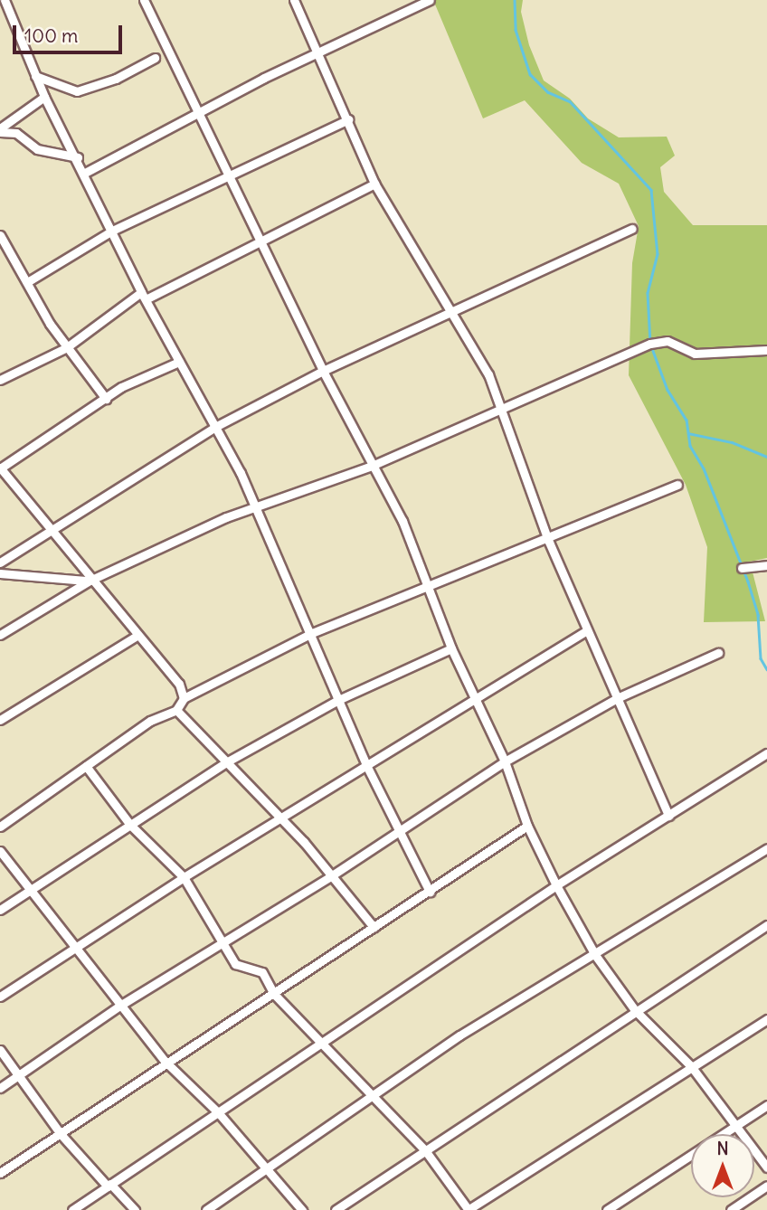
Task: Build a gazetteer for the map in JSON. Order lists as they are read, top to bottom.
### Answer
{
  "scale_bar": "100 m",
  "north": "top"
}
